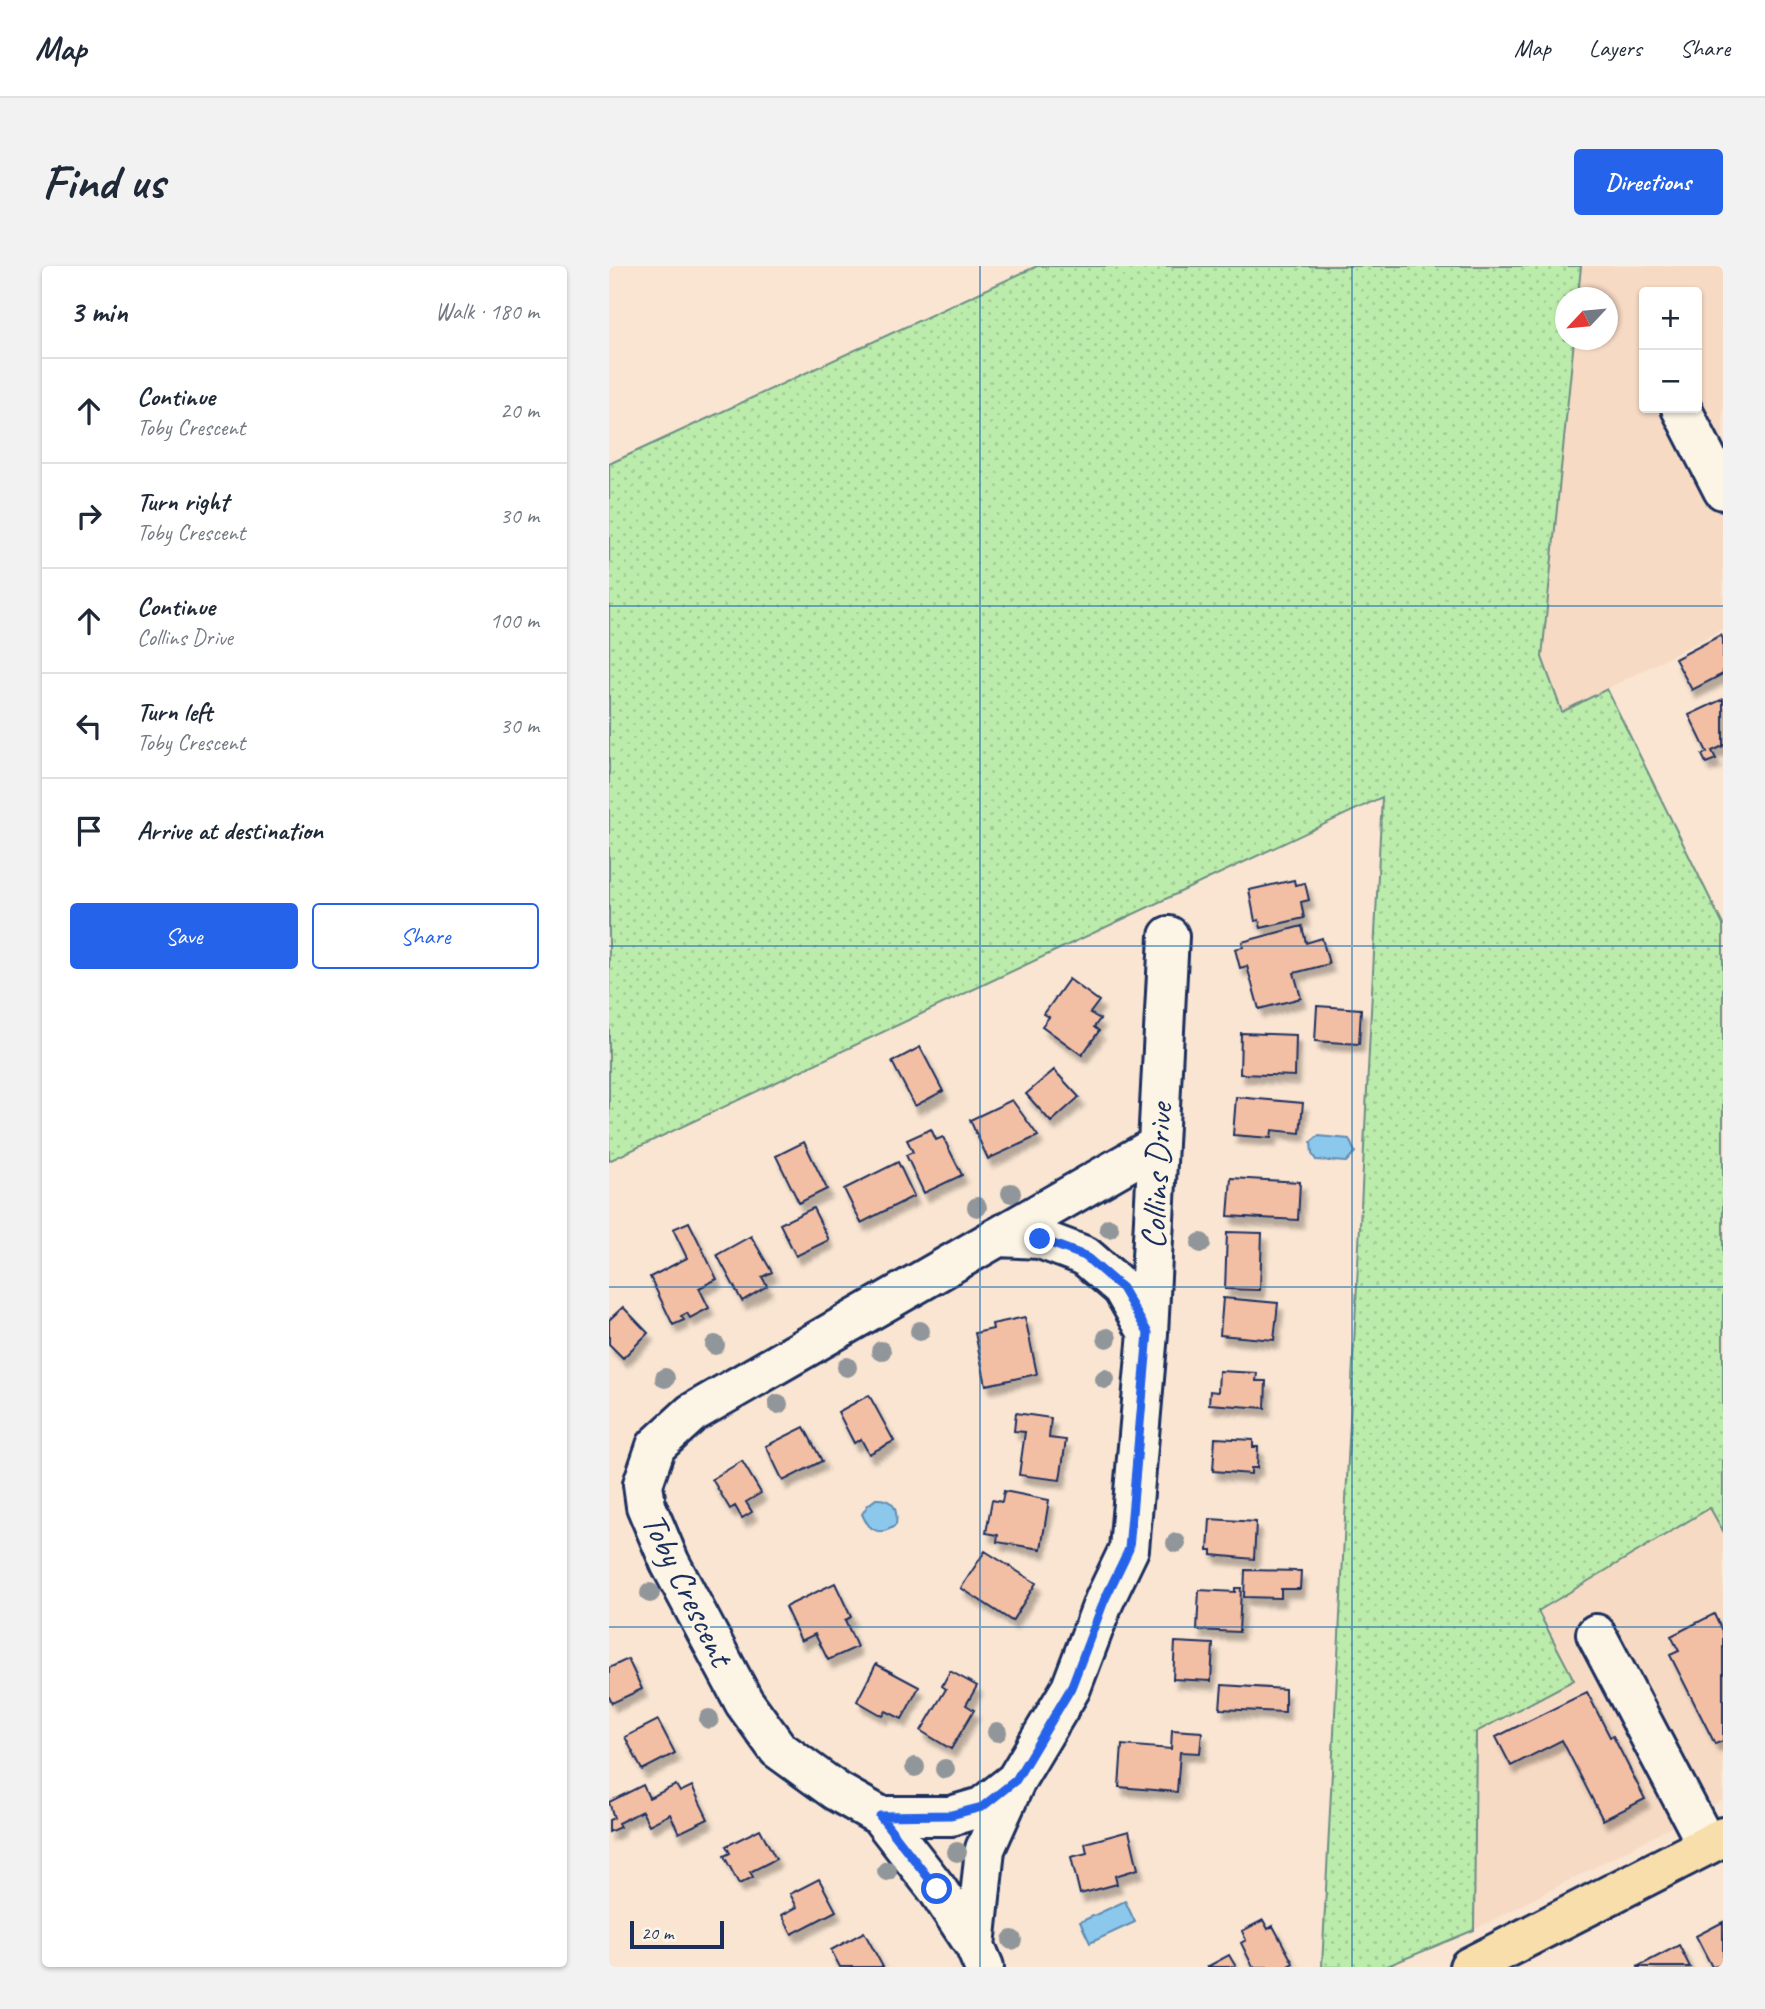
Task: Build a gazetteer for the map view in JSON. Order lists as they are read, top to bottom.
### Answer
{
  "streets": {
    "street": ["Collins Drive", "Toby Crescent"]
  },
  "crossings": [
    ["Collins Drive", "Toby Crescent"]
  ],
  "scale_bar": "20 m",
  "north": "bottom left",
  "page": {
    "header": "Map",
    "nav": ["Map", "Layers", "Share"],
    "buttons": [
      "Directions",
      ["Save", "Share"]
    ],
    "title": "Find us",
    "heading": ["3 min", "Walk · 180 m"],
    "map_buttons": ["+", "−"],
    "list": [
      ["Continue", "Toby Crescent", "20 m"],
      ["Turn right", "Toby Crescent", "30 m"],
      ["Continue", "Collins Drive", "100 m"],
      ["Turn left", "Toby Crescent", "30 m"],
      "Arrive at destination"
    ],
    "scale": "20 m"
  }
}
